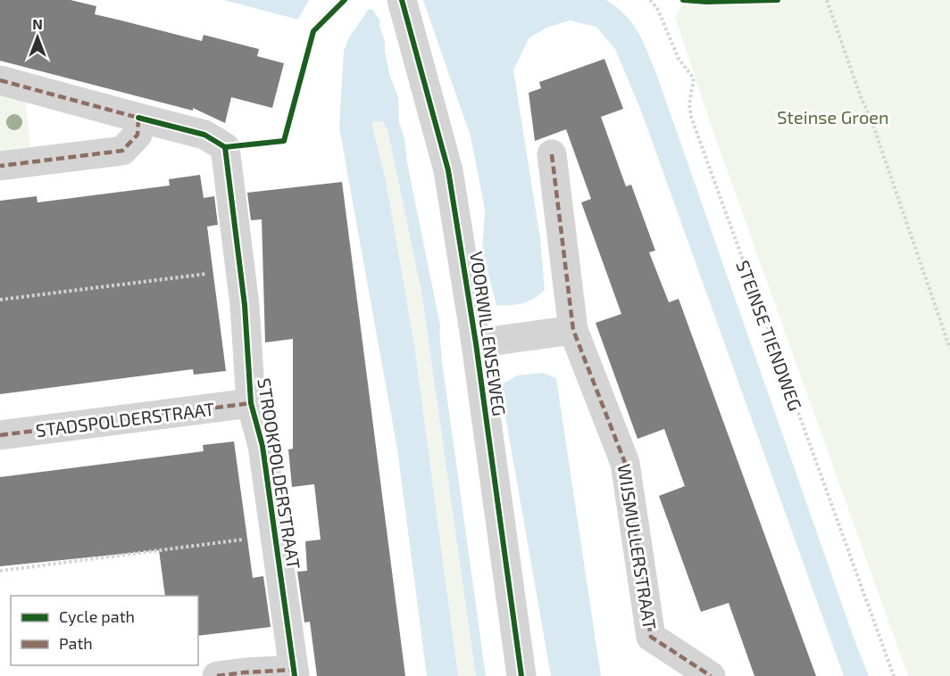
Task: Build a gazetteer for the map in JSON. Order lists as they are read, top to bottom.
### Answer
{
  "streets": {
    "street": [
      "VOORWILLENSEWEG",
      "STADSPOLDERSTRAAT",
      "STROOKPOLDERSTRAAT",
      "WIJSMULLERSTRAAT"
    ],
    "path": ["STEINSE TIENDWEG"]
  },
  "crossings": [
    ["STADSPOLDERSTRAAT", "STROOKPOLDERSTRAAT"]
  ],
  "parks": ["Steinse Groen"],
  "legend": ["Cycle path", "Path"],
  "north": "top"
}
